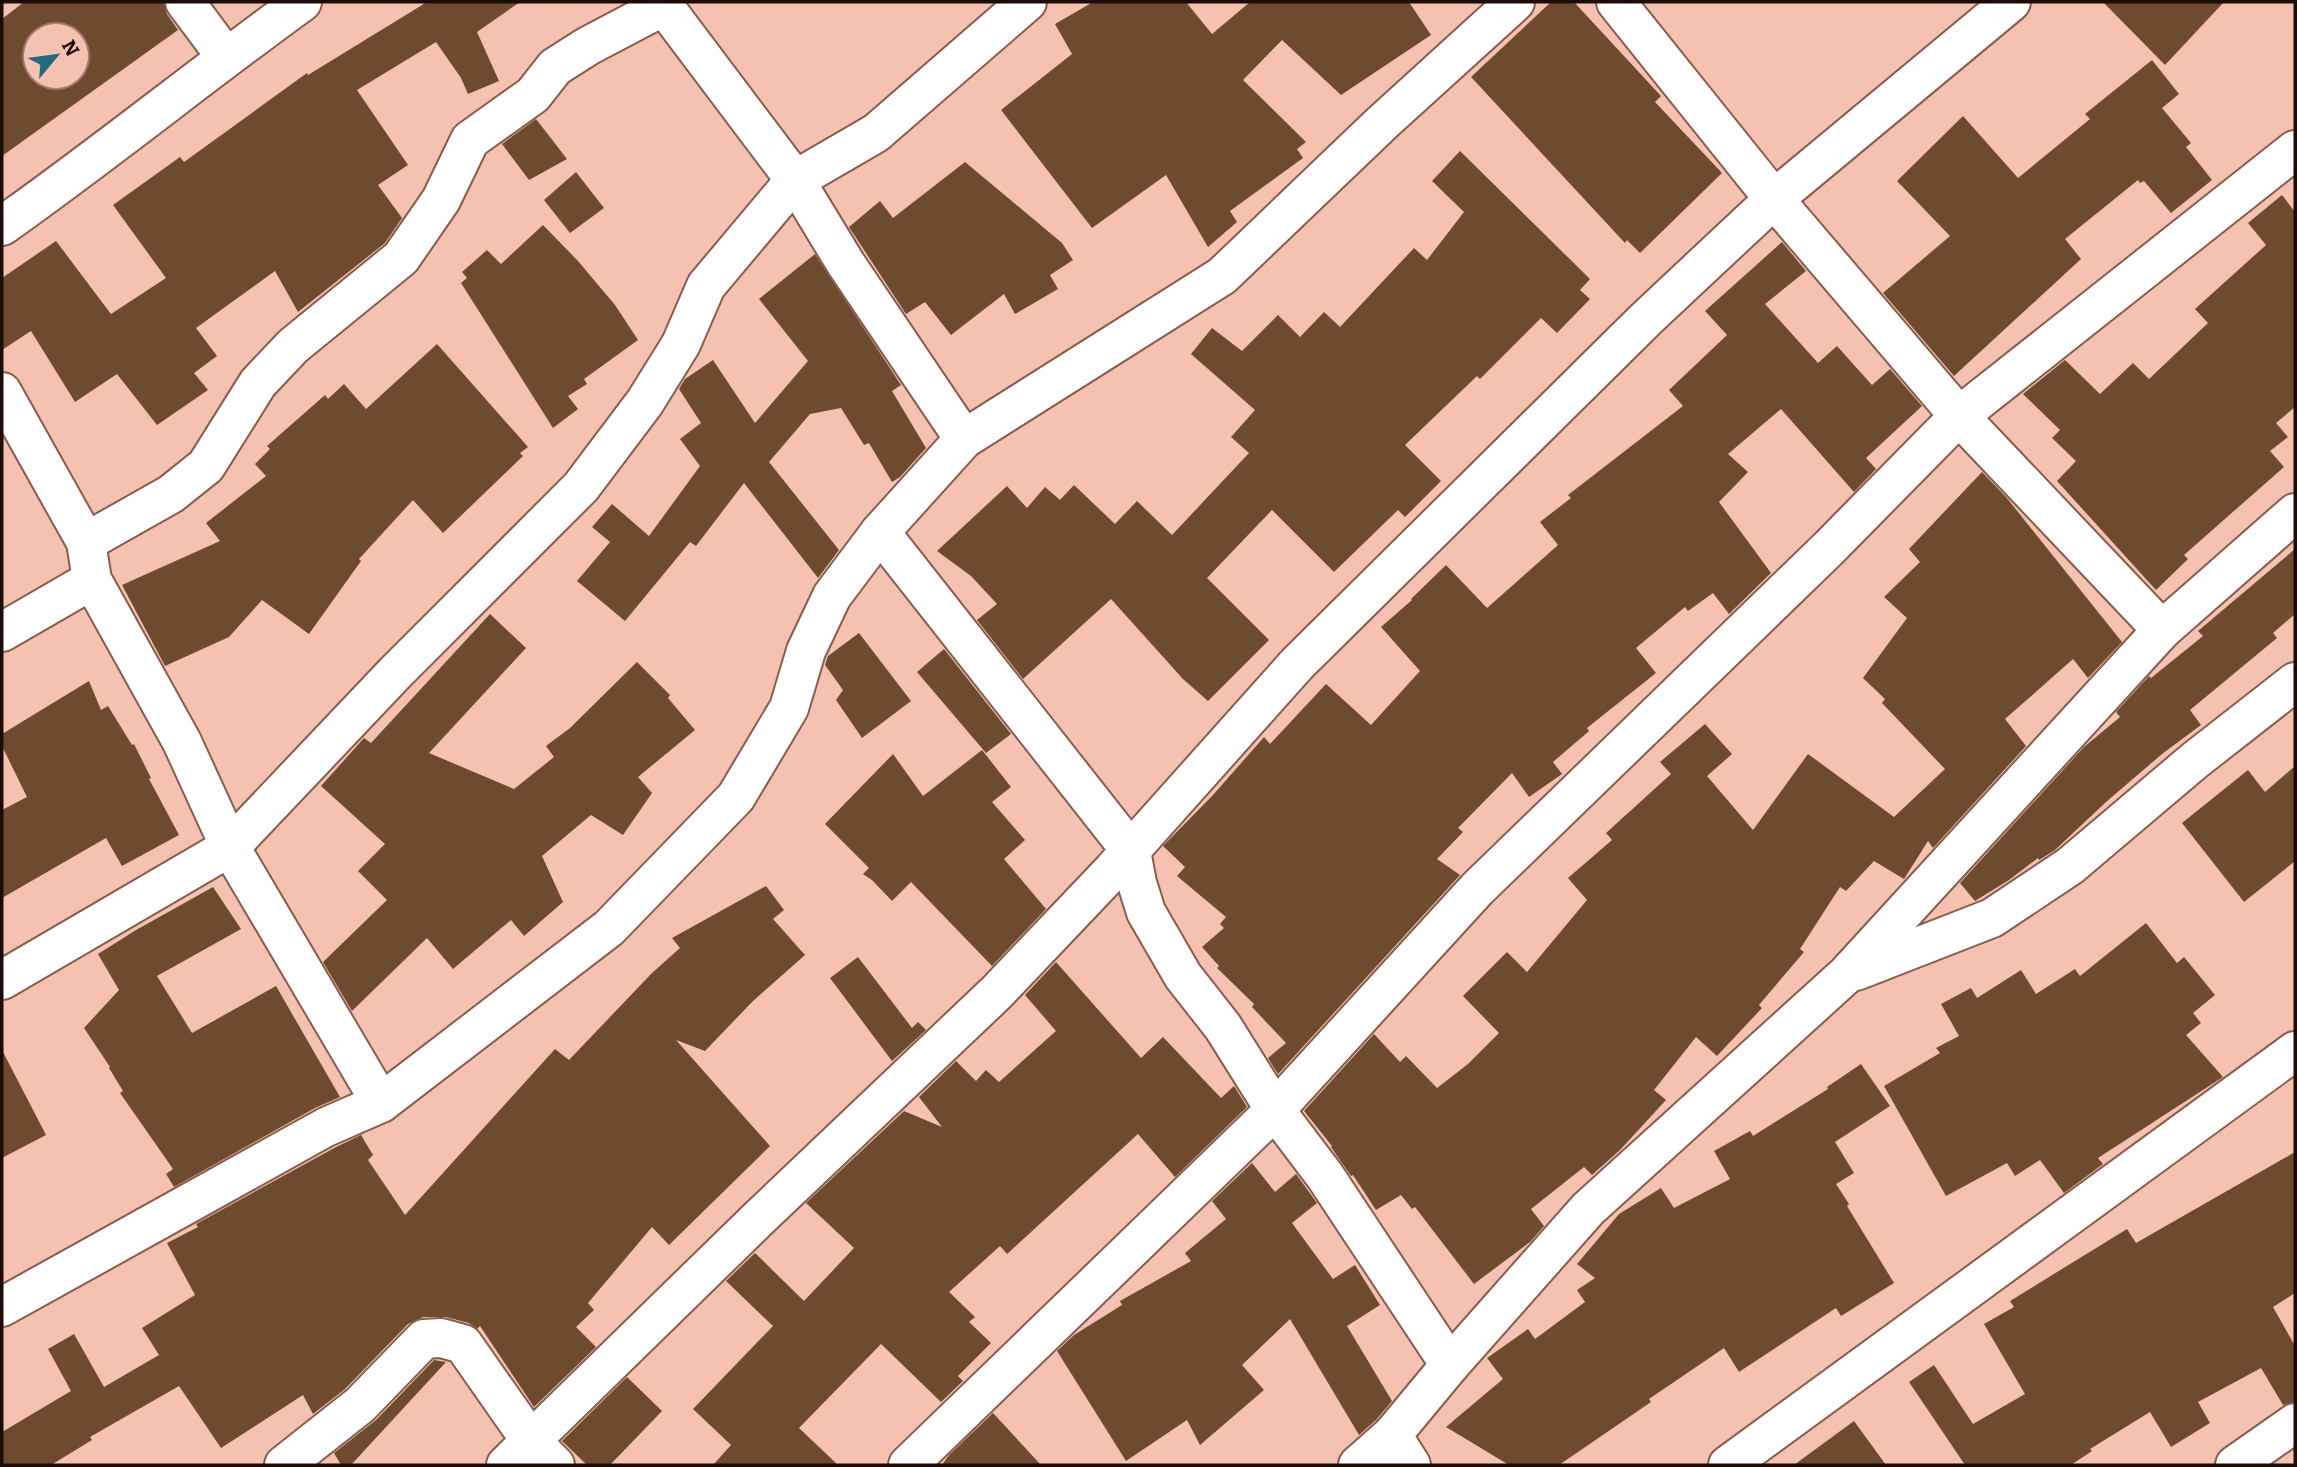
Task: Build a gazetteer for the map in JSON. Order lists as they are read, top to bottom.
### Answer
{
  "north": "top right"
}
